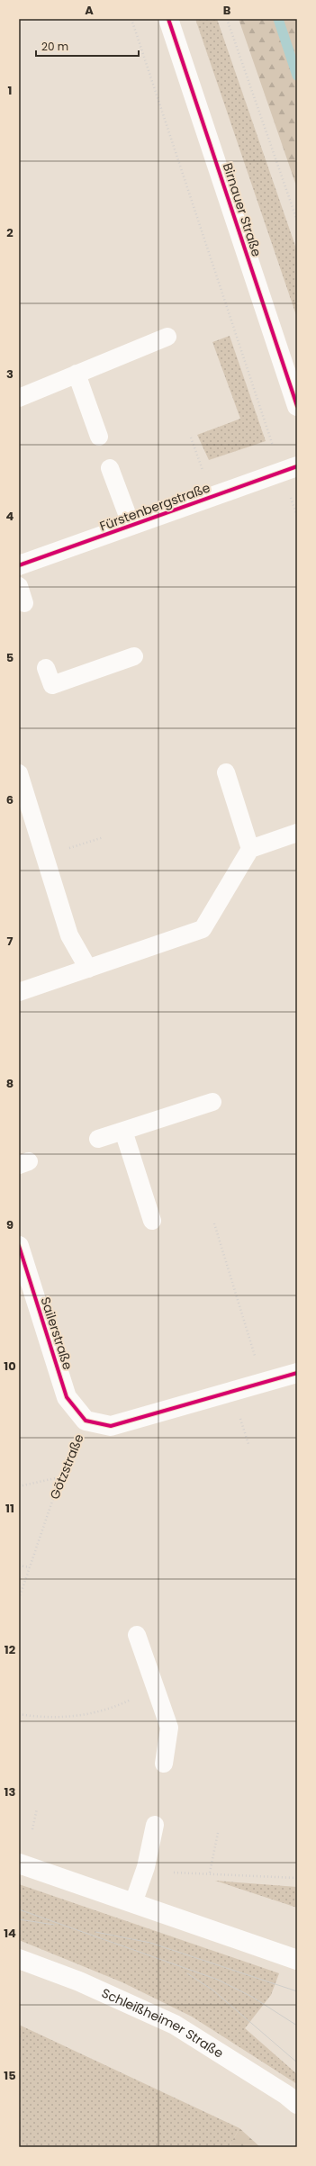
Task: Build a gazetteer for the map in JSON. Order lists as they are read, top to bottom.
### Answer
{
  "streets": {
    "street": [
      "Birnauer Straße",
      "Fürstenbergstraße",
      "Sailerstraße",
      "Götzstraße",
      "Schleißheimer Straße"
    ]
  },
  "crossings": [
    ["Sailerstraße", "Götzstraße"]
  ],
  "scale_bar": "20 m",
  "grid": {
    "columns": ["A", "B"],
    "rows": [
      "1",
      "2",
      "3",
      "4",
      "5",
      "6",
      "7",
      "8",
      "9",
      "10",
      "11",
      "12",
      "13",
      "14",
      "15"
    ]
  }
}
